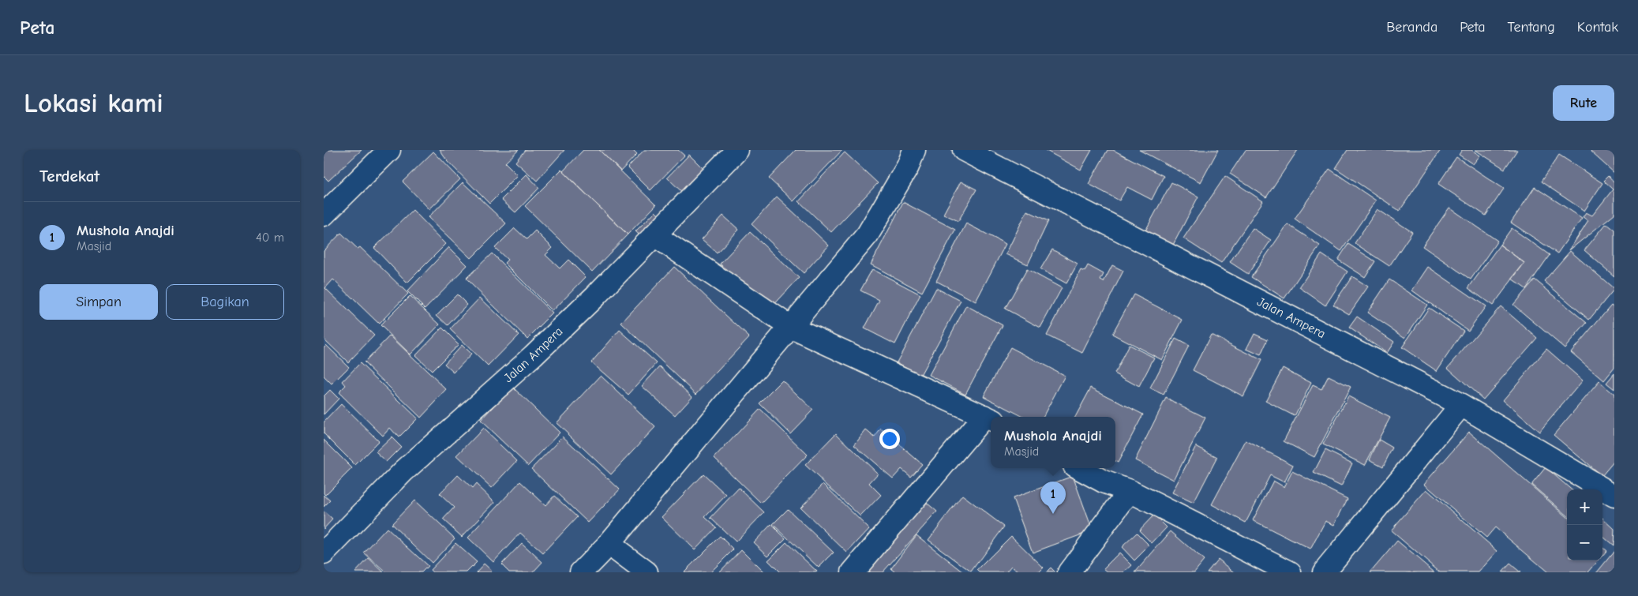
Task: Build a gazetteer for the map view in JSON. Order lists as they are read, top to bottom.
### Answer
{
  "streets": {
    "street": ["Jalan Ampera"]
  },
  "page": {
    "header": "Peta",
    "nav": [
      "Beranda",
      "Peta",
      "Tentang",
      "Kontak"
    ],
    "buttons": [
      "Rute",
      ["Simpan", "Bagikan"]
    ],
    "title": "Lokasi kami",
    "heading": "Terdekat",
    "list": [
      {
        "mark": "1",
        "name": "Mushola Anajdi",
        "note": "Masjid",
        "value": "40 m"
      }
    ],
    "popup": ["Mushola Anajdi", "Masjid"],
    "pins": "1",
    "map_buttons": ["+", "−"]
  }
}
